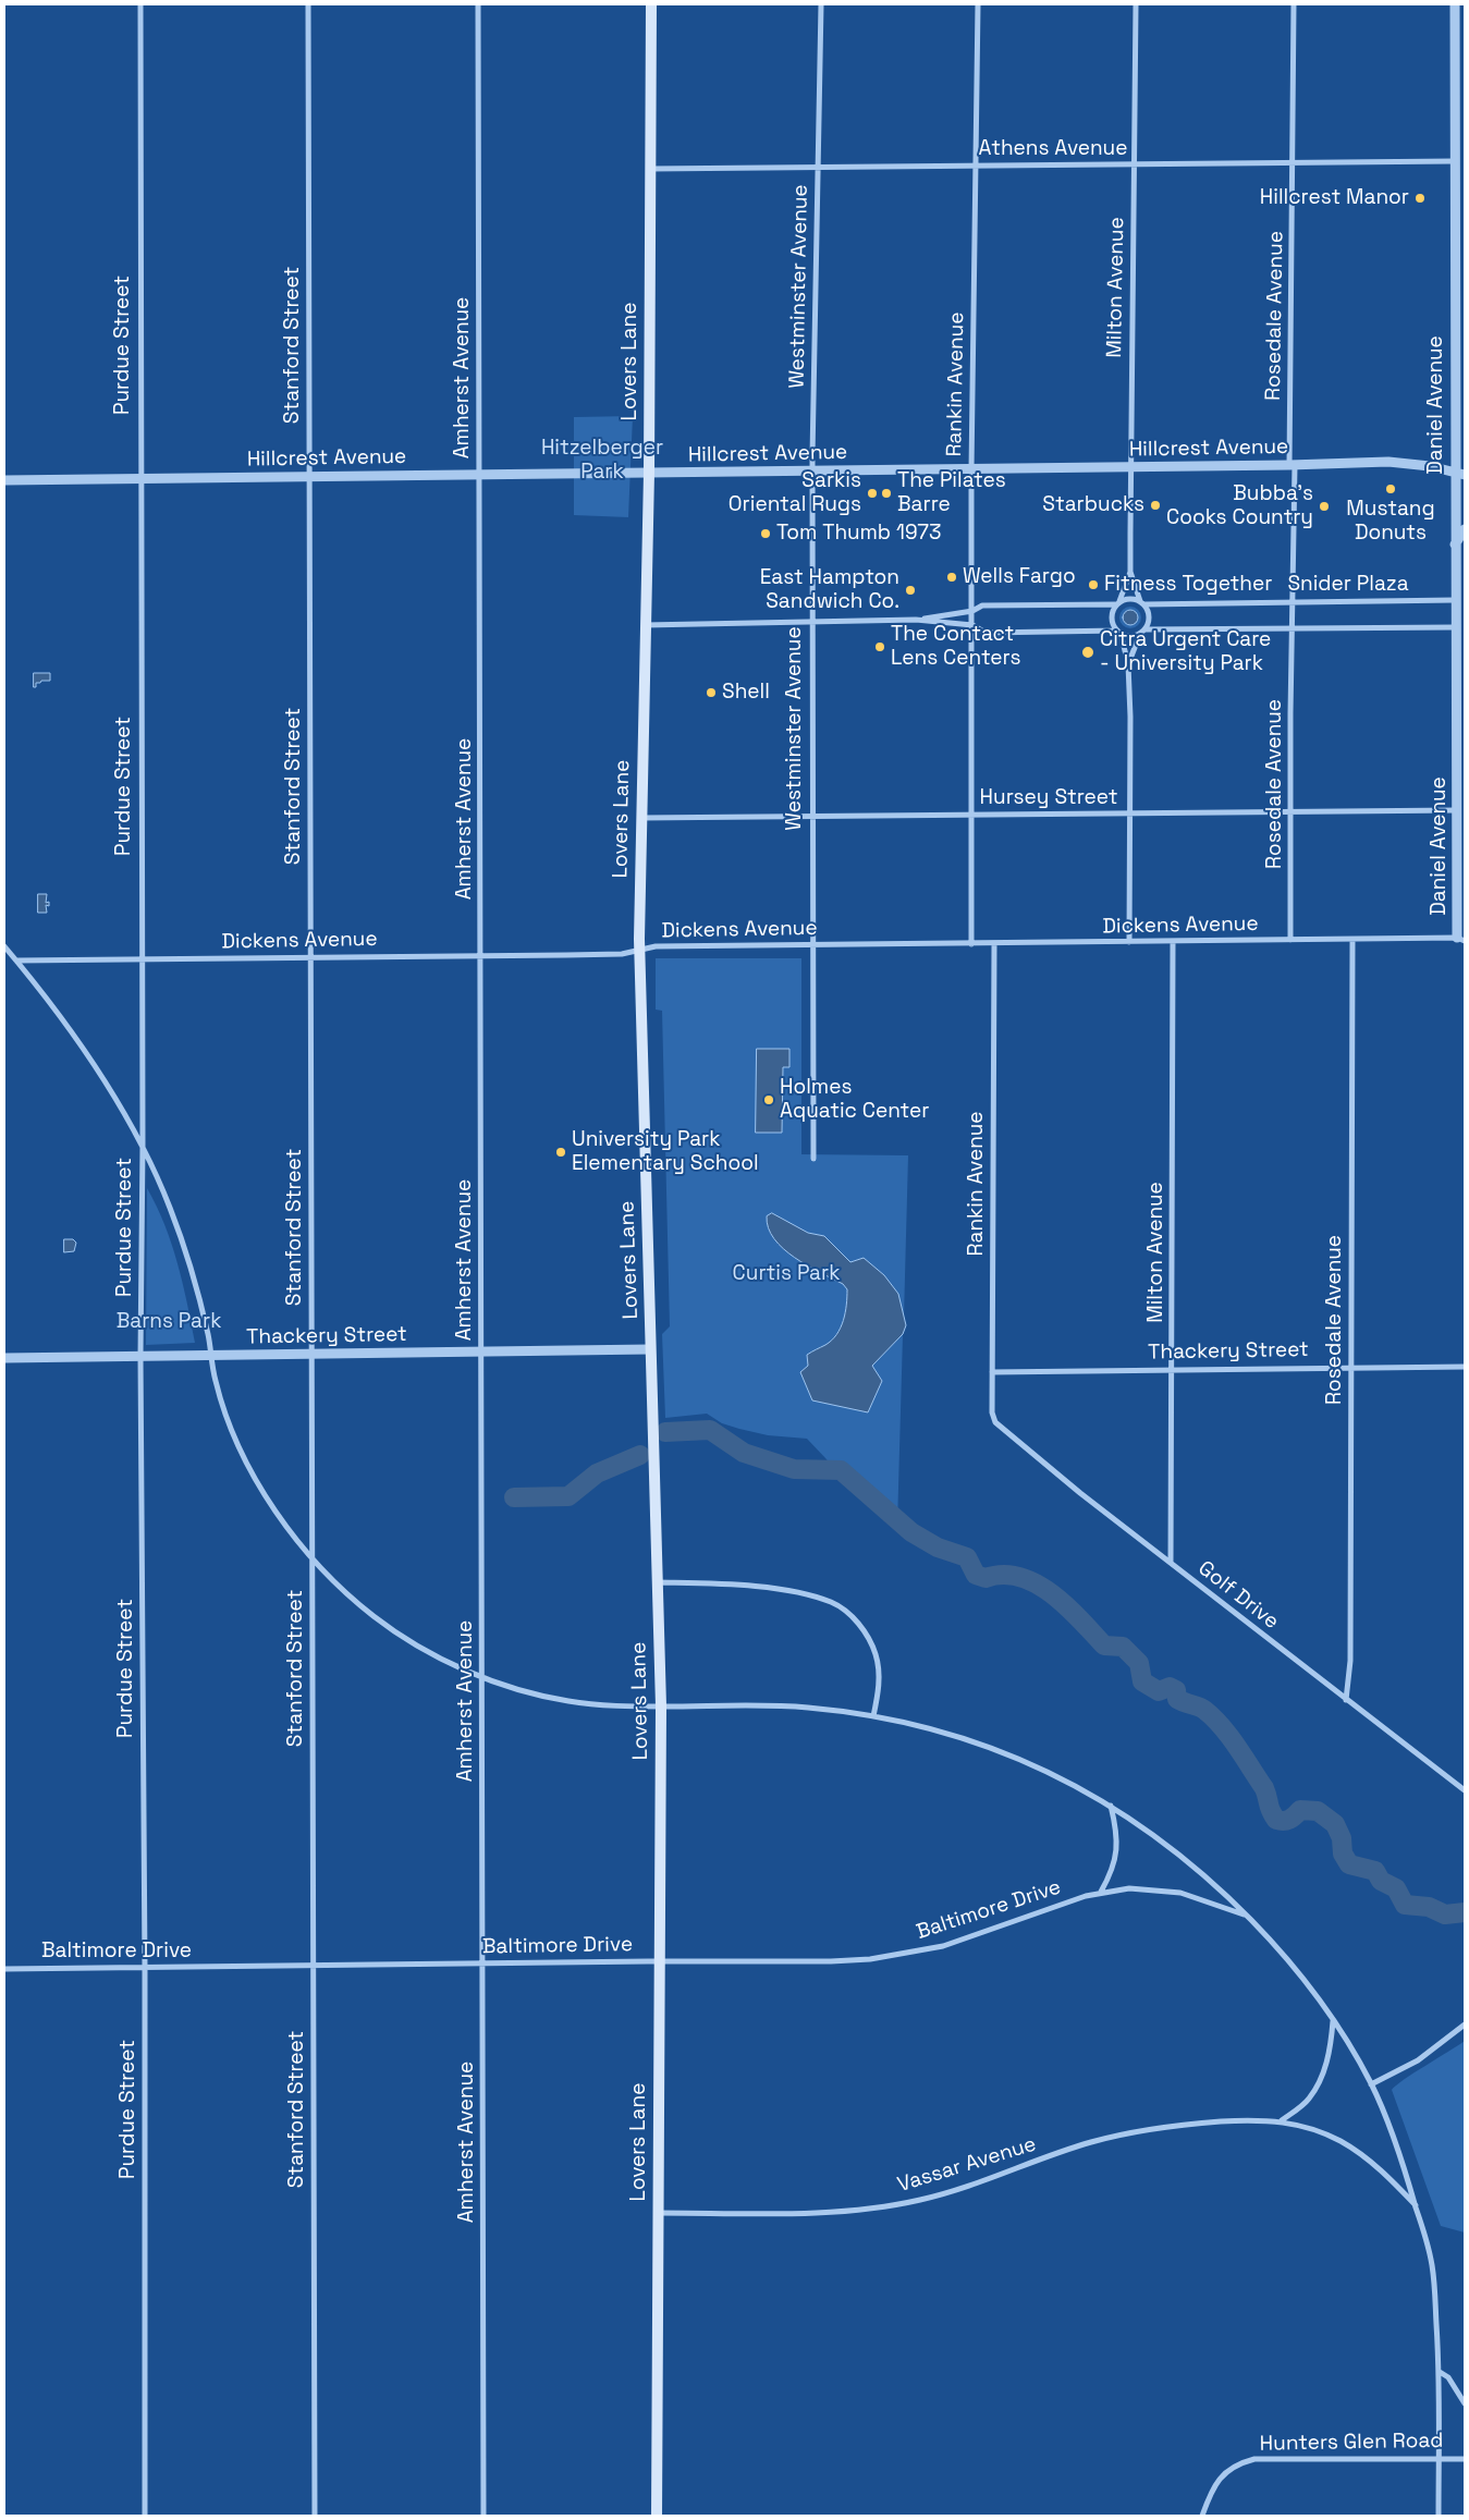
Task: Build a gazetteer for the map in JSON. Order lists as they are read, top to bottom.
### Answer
{
  "streets": {
    "main road": ["Lovers Lane"],
    "street": [
      "Athens Avenue",
      "Westminster Avenue",
      "Milton Avenue",
      "Rosedale Avenue",
      "Purdue Street",
      "Stanford Street",
      "Amherst Avenue",
      "Rankin Avenue",
      "Daniel Avenue",
      "Hillcrest Avenue",
      "Snider Plaza",
      "Hursey Street",
      "Dickens Avenue",
      "Thackery Street",
      "Golf Drive",
      "Baltimore Drive",
      "Vassar Avenue",
      "Hunters Glen Road"
    ]
  },
  "crossings": [
    ["Athens Avenue", "Westminster Avenue"],
    ["Athens Avenue", "Milton Avenue"],
    ["Athens Avenue", "Rosedale Avenue"],
    ["Athens Avenue", "Lovers Lane"],
    ["Athens Avenue", "Rankin Avenue"],
    ["Athens Avenue", "Daniel Avenue"],
    ["Westminster Avenue", "Hillcrest Avenue"],
    ["Westminster Avenue", "Hursey Street"],
    ["Westminster Avenue", "Dickens Avenue"],
    ["Milton Avenue", "Hillcrest Avenue"],
    ["Milton Avenue", "Snider Plaza"],
    ["Milton Avenue", "Dickens Avenue"],
    ["Milton Avenue", "Thackery Street"],
    ["Milton Avenue", "Golf Drive"],
    ["Rosedale Avenue", "Hillcrest Avenue"],
    ["Rosedale Avenue", "Snider Plaza"],
    ["Rosedale Avenue", "Hursey Street"],
    ["Rosedale Avenue", "Dickens Avenue"],
    ["Rosedale Avenue", "Thackery Street"],
    ["Rosedale Avenue", "Golf Drive"],
    ["Purdue Street", "Hillcrest Avenue"],
    ["Purdue Street", "Dickens Avenue"],
    ["Purdue Street", "Thackery Street"],
    ["Purdue Street", "Baltimore Drive"],
    ["Stanford Street", "Hillcrest Avenue"],
    ["Stanford Street", "Dickens Avenue"],
    ["Stanford Street", "Thackery Street"],
    ["Stanford Street", "Baltimore Drive"],
    ["Lovers Lane", "Hillcrest Avenue"],
    ["Lovers Lane", "Hursey Street"],
    ["Lovers Lane", "Dickens Avenue"],
    ["Lovers Lane", "Thackery Street"],
    ["Lovers Lane", "Baltimore Drive"],
    ["Lovers Lane", "Vassar Avenue"],
    ["Amherst Avenue", "Hillcrest Avenue"],
    ["Amherst Avenue", "Dickens Avenue"],
    ["Amherst Avenue", "Thackery Street"],
    ["Amherst Avenue", "Baltimore Drive"],
    ["Rankin Avenue", "Hillcrest Avenue"],
    ["Rankin Avenue", "Hursey Street"],
    ["Rankin Avenue", "Dickens Avenue"],
    ["Rankin Avenue", "Thackery Street"],
    ["Rankin Avenue", "Golf Drive"],
    ["Daniel Avenue", "Hillcrest Avenue"],
    ["Daniel Avenue", "Snider Plaza"],
    ["Daniel Avenue", "Hursey Street"],
    ["Daniel Avenue", "Dickens Avenue"]
  ],
  "parks": ["Hitzelberger Park", "Curtis Park", "Barns Park"],
  "places": [
    "Hillcrest Manor",
    "Mustang Donuts",
    "Sarkis Oriental Rugs",
    "The Pilates Barre",
    "Starbucks",
    "Bubba's Cooks Country",
    "Tom Thumb 1973",
    "Wells Fargo",
    "Fitness Together",
    "East Hampton Sandwich Co.",
    "The Contact Lens Centers",
    "Citra Urgent Care - University Park",
    "Shell",
    "Holmes Aquatic Center",
    "University Park Elementary School"
  ]
}
